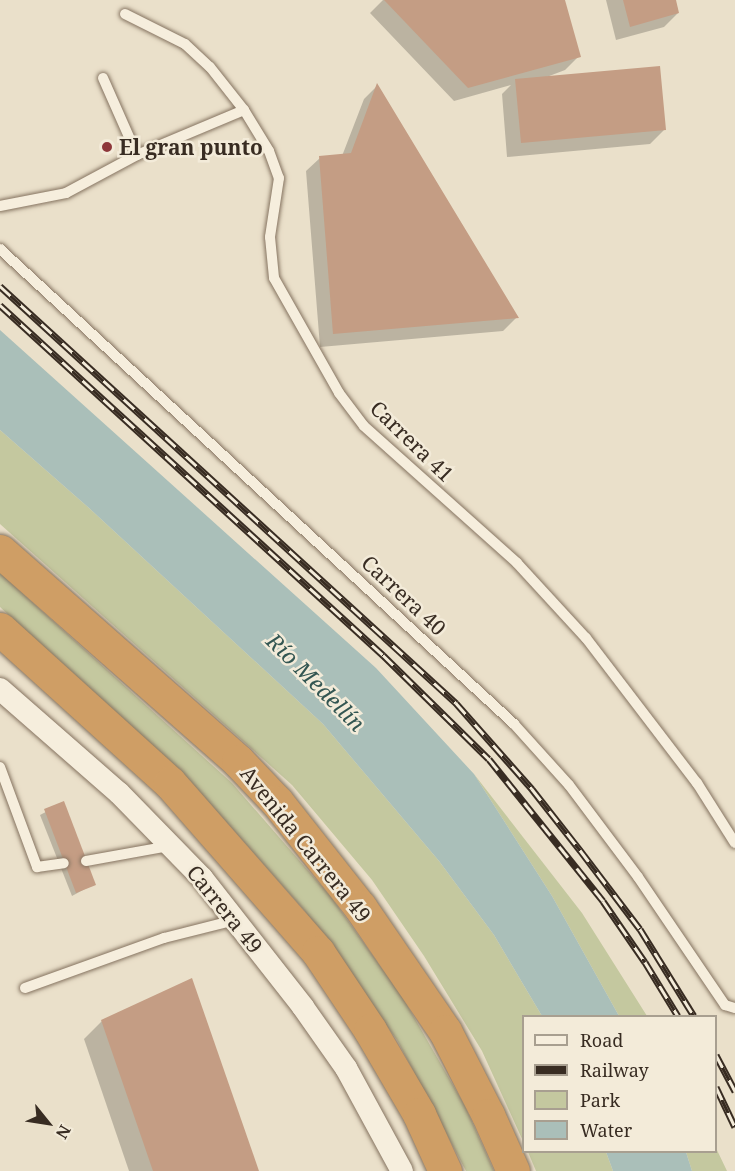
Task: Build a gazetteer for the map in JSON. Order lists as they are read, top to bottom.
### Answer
{
  "streets": {
    "highway": ["Avenida Carrera 49"],
    "street": ["Carrera 49"],
    "lane": ["Carrera 41", "Carrera 40"]
  },
  "water": ["Río Medellín"],
  "places": ["El gran punto"],
  "legend": [
    "Road",
    "Railway",
    "Park",
    "Water"
  ],
  "north": "bottom right"
}
